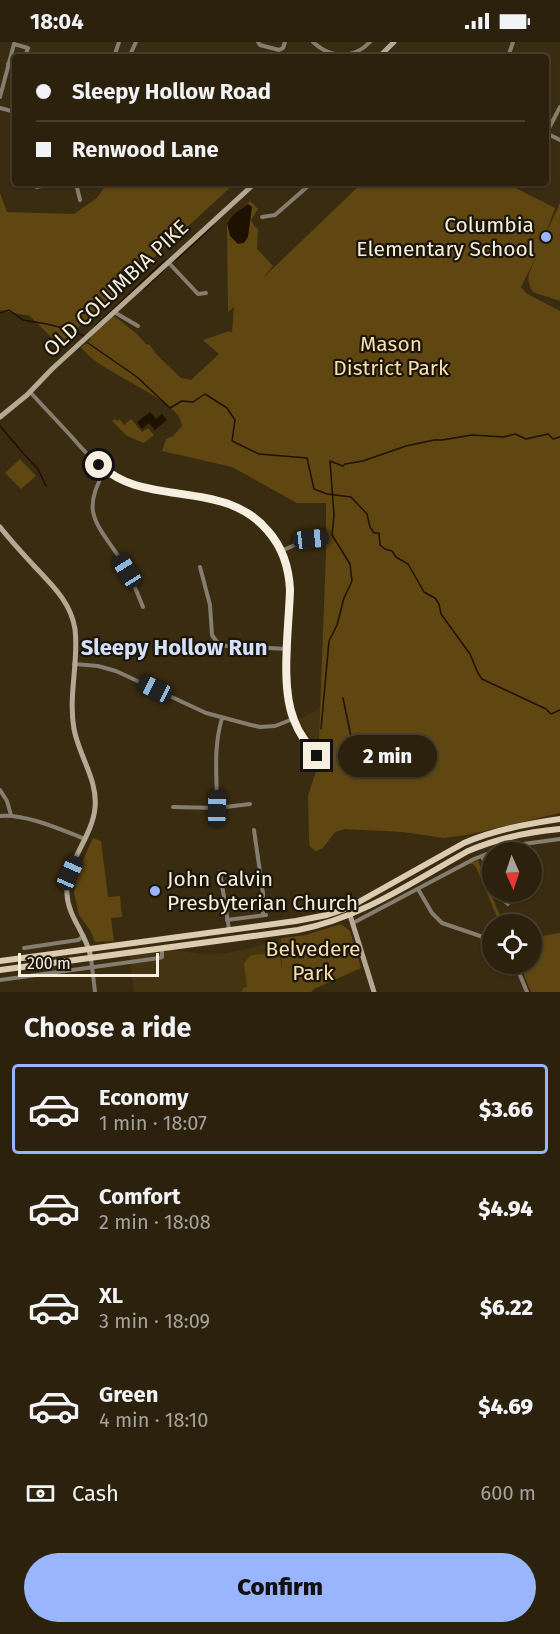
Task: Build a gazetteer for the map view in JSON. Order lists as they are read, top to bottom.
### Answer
{
  "streets": {
    "street": ["OLD COLUMBIA PIKE"]
  },
  "districts": ["Sleepy Hollow Run"],
  "parks": ["Mason District Park", "Belvedere Park"],
  "places": ["Columbia Elementary School", "John Calvin Presbyterian Church"],
  "scale_bar": "200 m",
  "north": "bottom",
  "page": {
    "status": "18:04",
    "banner": ["Sleepy Hollow Road", "Renwood Lane"],
    "bubble": "2 min",
    "scale": "200 m",
    "heading": "Choose a ride",
    "list": [
      {
        "name": "Economy",
        "note": "1 min · 18:07",
        "value": "$3.66"
      },
      {
        "name": "Comfort",
        "note": "2 min · 18:08",
        "value": "$4.94"
      },
      {
        "name": "XL",
        "note": "3 min · 18:09",
        "value": "$6.22"
      },
      {
        "name": "Green",
        "note": "4 min · 18:10",
        "value": "$4.69"
      }
    ],
    "pay": ["Cash", "600 m"],
    "buttons": "Confirm"
  }
}
